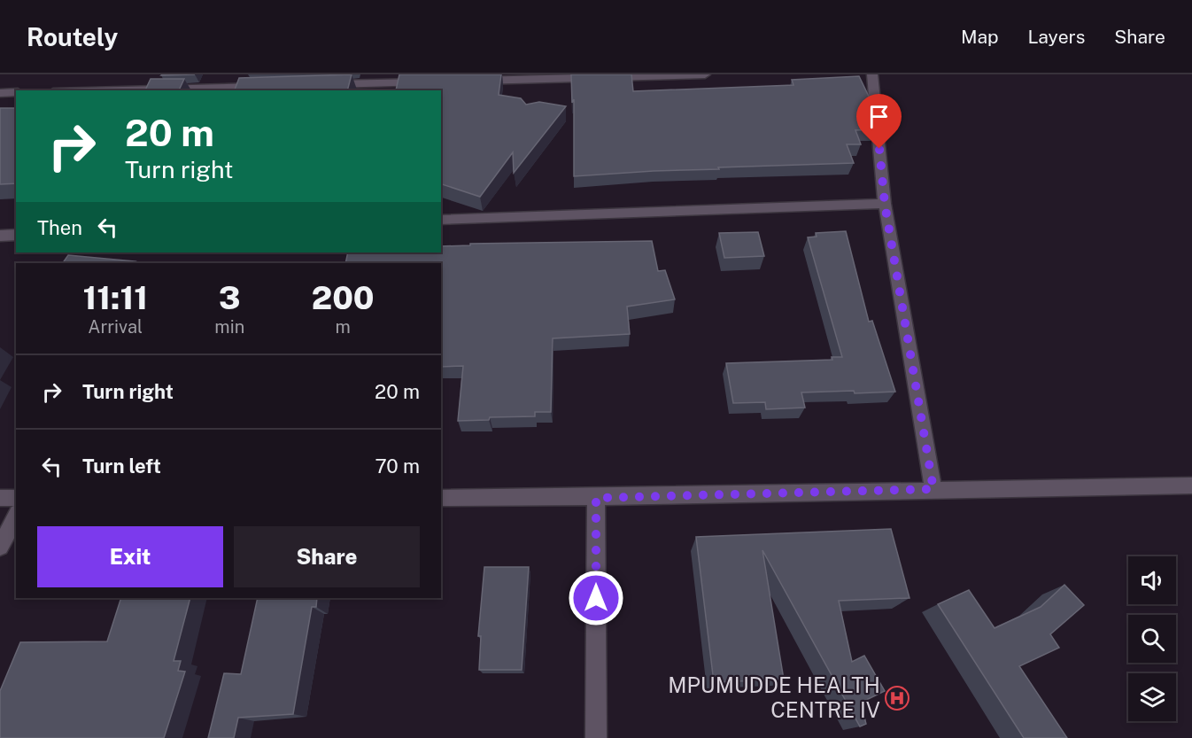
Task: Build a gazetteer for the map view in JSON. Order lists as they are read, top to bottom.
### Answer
{
  "places": {
    "hospital": ["MPUMUDDE HEALTH CENTRE IV"]
  },
  "page": {
    "header": "Routely",
    "nav": ["Map", "Layers", "Share"],
    "turn": ["20 m", "Turn right"],
    "then": "Then",
    "eta": [
      "11:11",
      "Arrival",
      "3",
      "min",
      "200",
      "m"
    ],
    "list": [
      {
        "name": "Turn right",
        "value": "20 m"
      },
      {
        "name": "Turn left",
        "value": "70 m"
      }
    ],
    "buttons": ["Exit", "Share"]
  }
}
